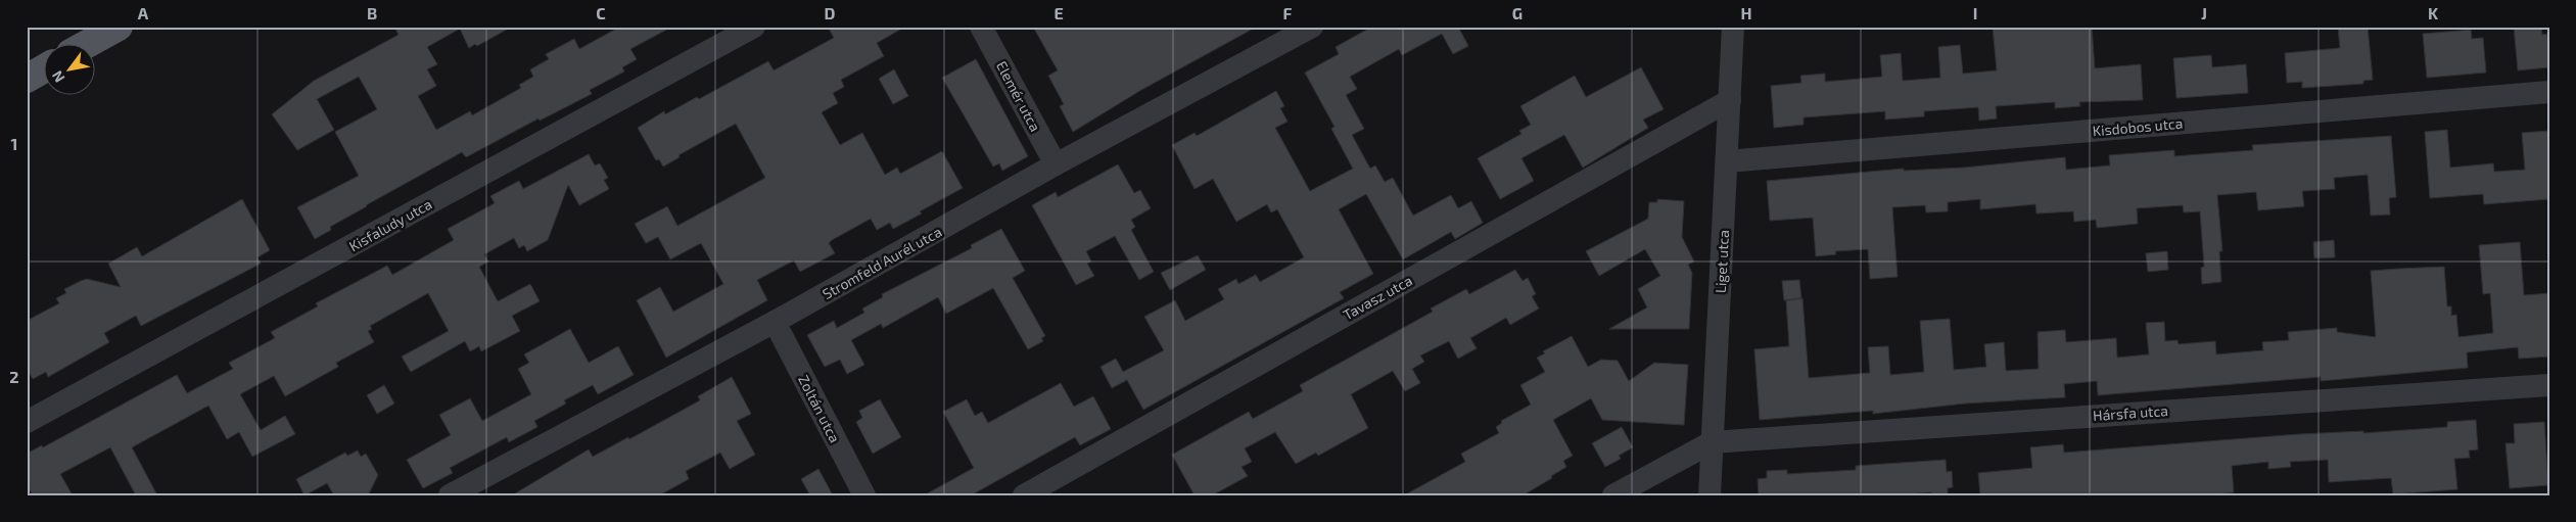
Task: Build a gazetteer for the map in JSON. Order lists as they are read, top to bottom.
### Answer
{
  "streets": {
    "street": [
      "Elemér utca",
      "Kisdobos utca",
      "Kisfaludy utca",
      "Liget utca",
      "Stromfeld Aurél utca",
      "Tavasz utca",
      "Zoltán utca",
      "Hársfa utca"
    ]
  },
  "crossings": [
    ["Elemér utca", "Stromfeld Aurél utca"],
    ["Kisdobos utca", "Liget utca"],
    ["Liget utca", "Tavasz utca"],
    ["Liget utca", "Hársfa utca"],
    ["Stromfeld Aurél utca", "Zoltán utca"]
  ],
  "north": "bottom left",
  "grid": {
    "columns": [
      "A",
      "B",
      "C",
      "D",
      "E",
      "F",
      "G",
      "H",
      "I",
      "J",
      "K"
    ],
    "rows": ["1", "2"]
  }
}
